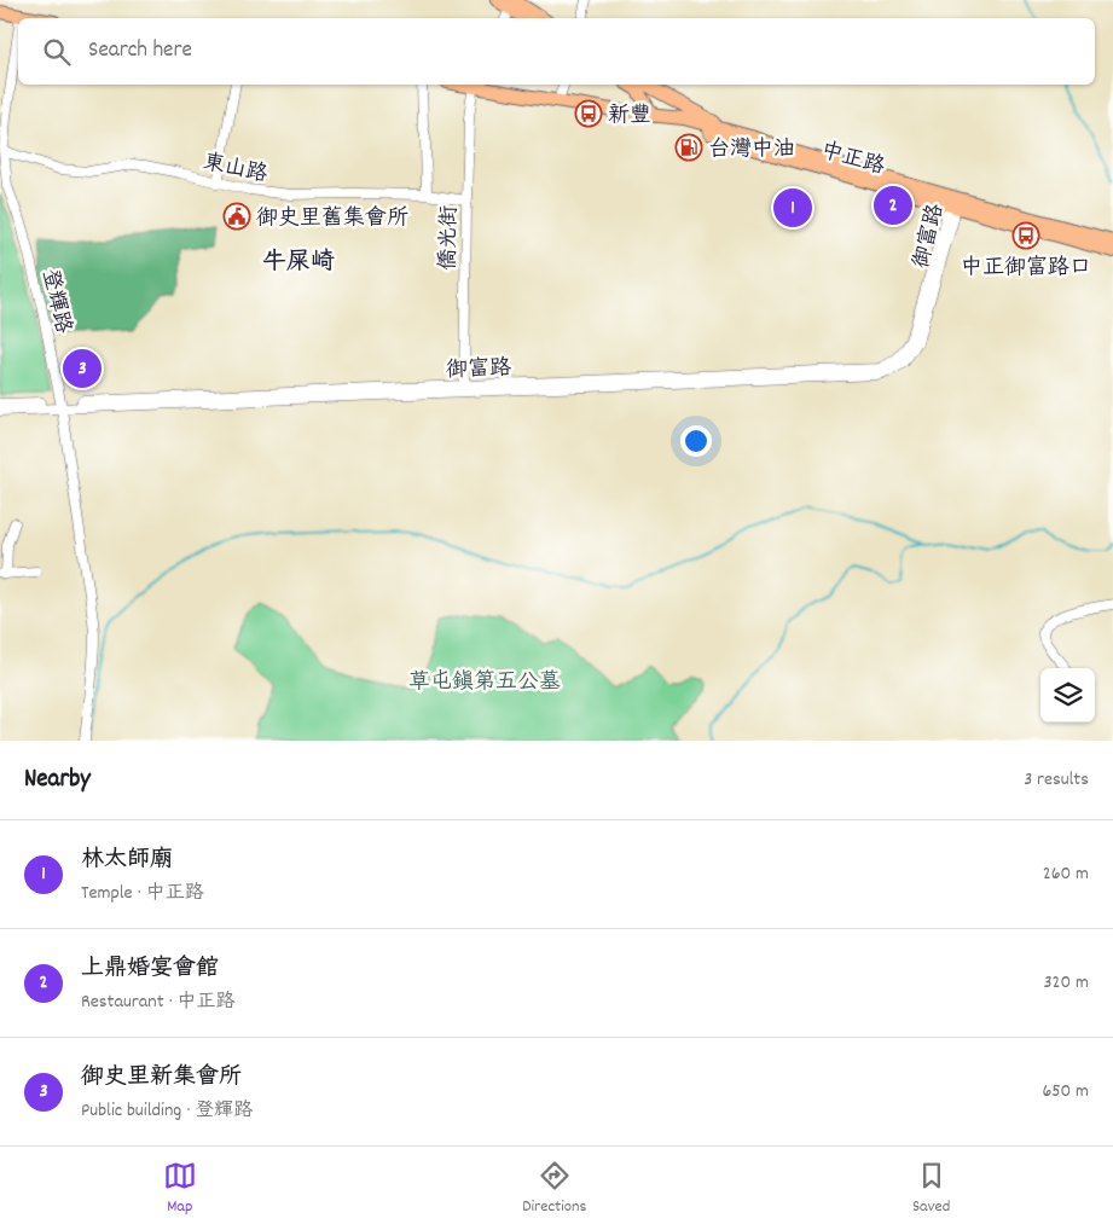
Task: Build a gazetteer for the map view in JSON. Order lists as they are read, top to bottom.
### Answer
{
  "streets": {
    "main road": ["中正路"],
    "street": [
      "東山路",
      "御富路",
      "僑光街",
      "登輝路"
    ]
  },
  "crossings": [
    ["中正路", "御富路"],
    ["東山路", "僑光街"],
    ["東山路", "登輝路"],
    ["御富路", "僑光街"],
    ["御富路", "登輝路"]
  ],
  "districts": ["牛屎崎"],
  "parks": ["草屯鎮第五公墓"],
  "places": {
    "bus stop": ["新豐", "中正御富路口"],
    "fuel station": ["台灣中油"],
    "public building": ["御史里舊集會所"]
  },
  "page": {
    "search": "Search here",
    "pins": ["2", "1", "3"],
    "heading": ["Nearby", "3 results"],
    "list": [
      {
        "mark": "1",
        "name": "林太師廟",
        "note": "Temple · 中正路",
        "value": "260 m"
      },
      {
        "mark": "2",
        "name": "上鼎婚宴會館",
        "note": "Restaurant · 中正路",
        "value": "320 m"
      },
      {
        "mark": "3",
        "name": "御史里新集會所",
        "note": "Public building · 登輝路",
        "value": "650 m"
      }
    ],
    "nav": ["Map", "Directions", "Saved"]
  }
}
